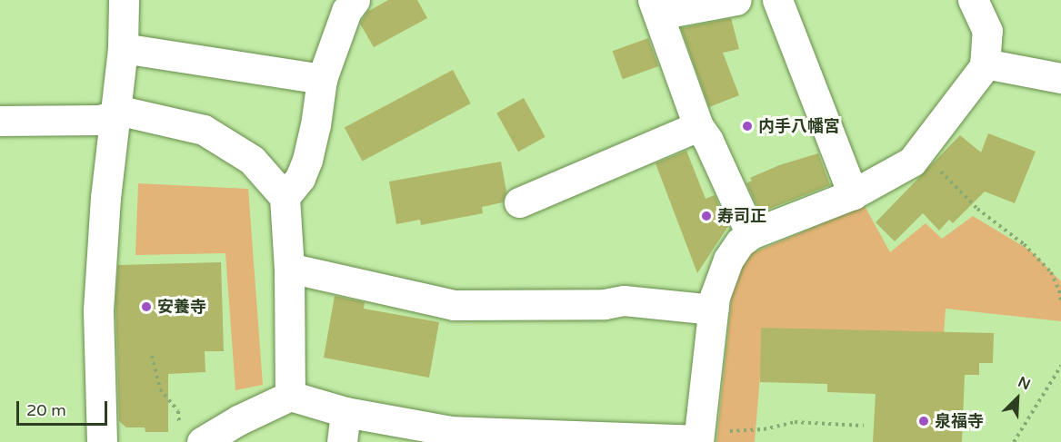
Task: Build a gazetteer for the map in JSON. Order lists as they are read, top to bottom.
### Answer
{
  "places": [
    "内手八幡宮",
    "寿司正",
    "安養寺",
    "泉福寺"
  ],
  "scale_bar": "20 m",
  "north": "top right"
}
